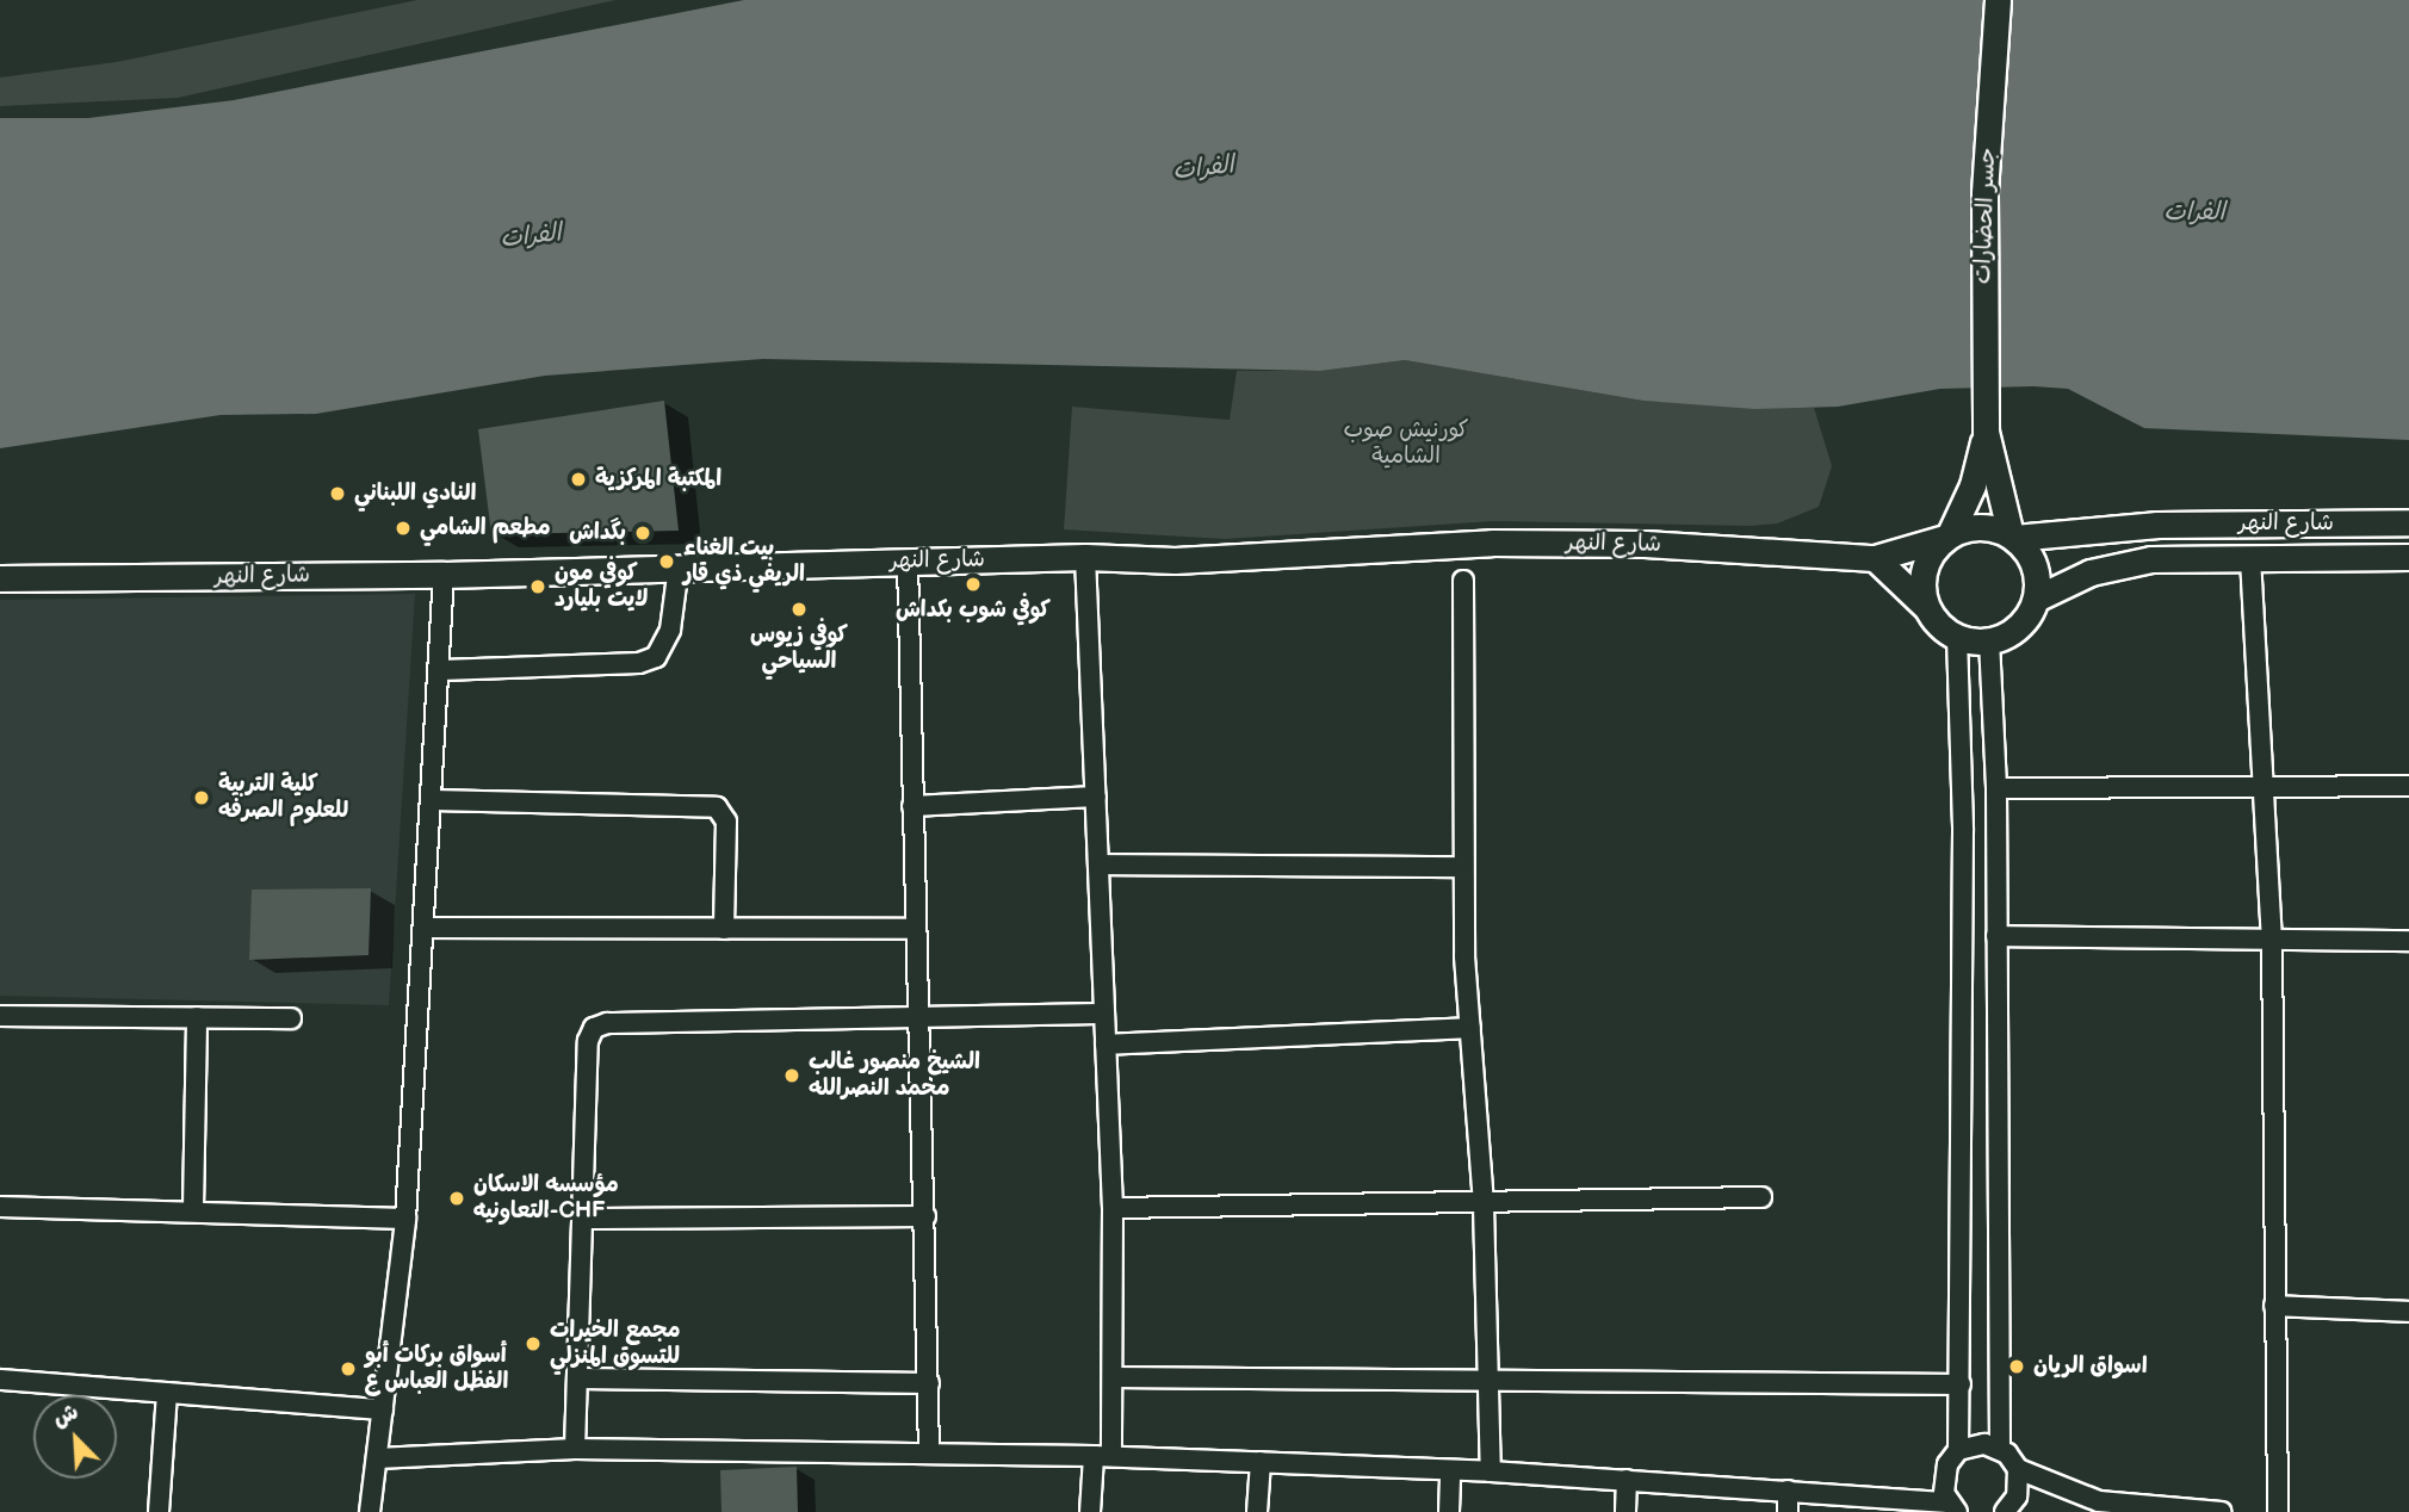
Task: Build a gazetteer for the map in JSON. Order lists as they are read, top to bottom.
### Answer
{
  "streets": {
    "main road": ["جسر الحضارات", "شارع النهر"]
  },
  "water": ["الفرات"],
  "parks": ["كورنيش صوب الشامية"],
  "places": [
    "المكتبة المركزية",
    "النادي اللبناني",
    "مطعم الشامي",
    "بگداش",
    "بيت الغناء الريفي ذي قار",
    "كوفي شوب بكداش",
    "كوفي مون لايت بليارد",
    "كوفي زيوس السياحي",
    "كلية التربية للعلوم الصرفه",
    "الشيخ منصور غالب محمد النصرالله",
    "مؤسسه الاسكان التعاونيه-CHF",
    "مجمع الخيرات للتسوق المنزلي",
    "اسواق الريان",
    "أسواق بركات أبو الفظل العباس ع"
  ],
  "north": "top left"
}
